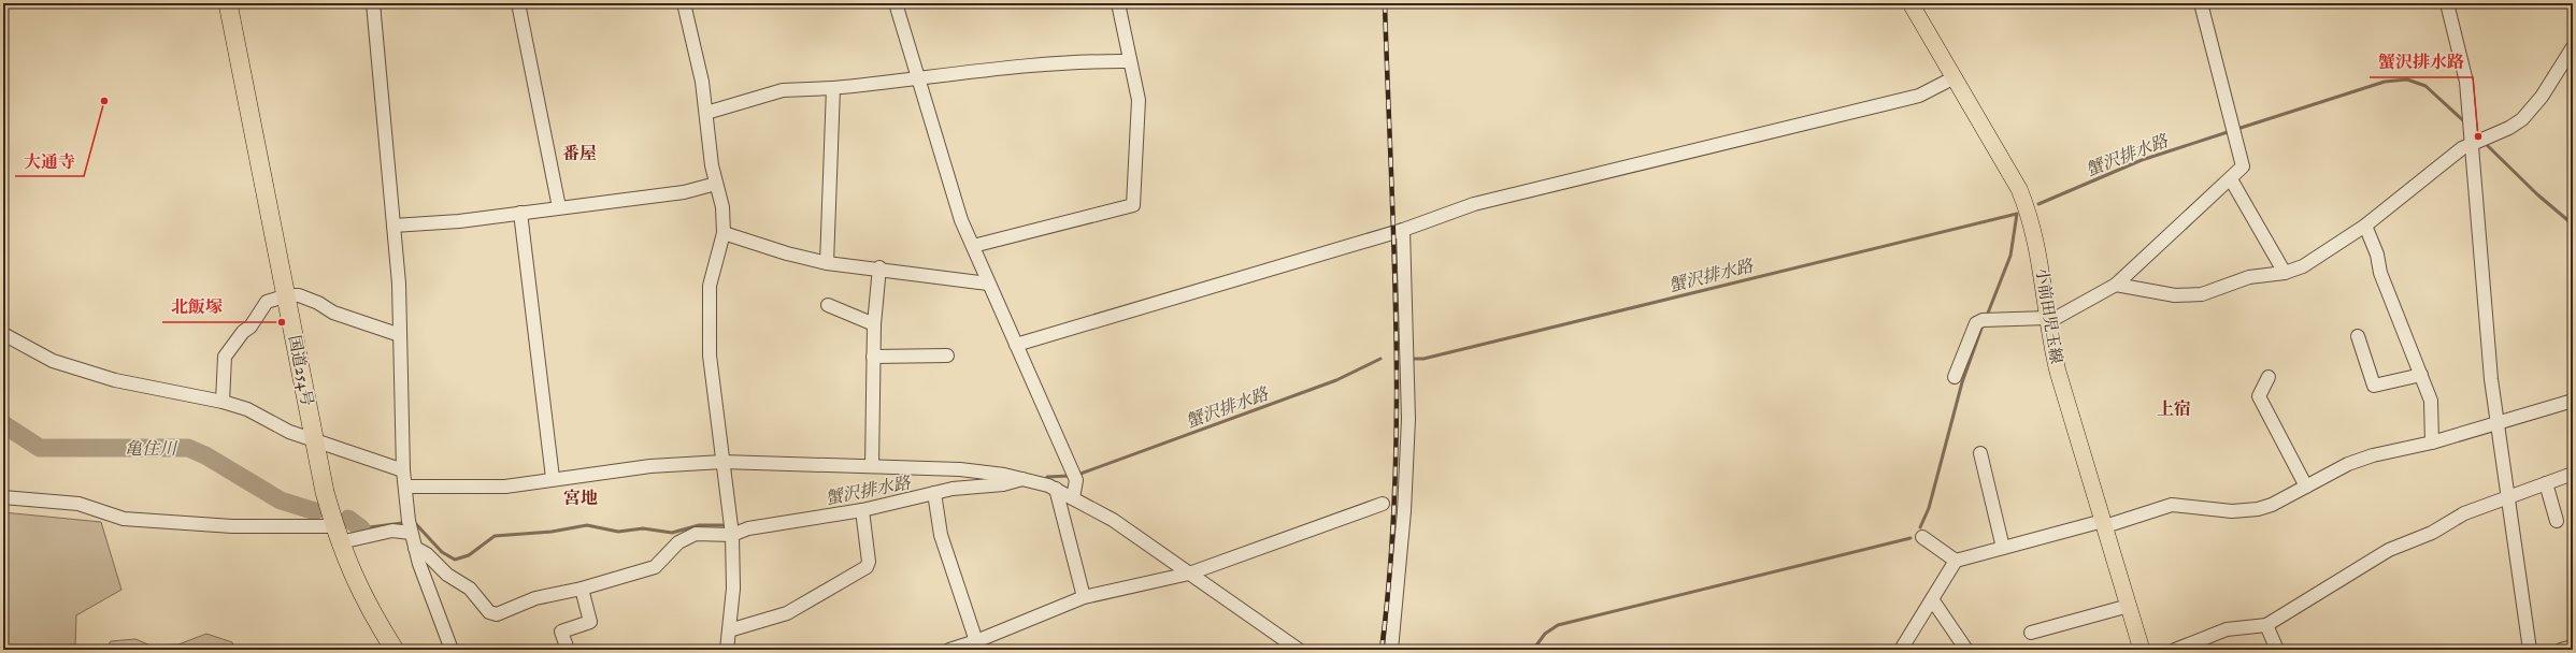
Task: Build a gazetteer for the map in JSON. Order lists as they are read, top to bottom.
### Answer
{
  "streets": {
    "highway": ["国道254号"],
    "main road": ["小前田児玉線"]
  },
  "districts": ["番屋", "上宿", "宮地"],
  "water": ["蟹沢排水路", "亀住川"],
  "places": ["大通寺", "蟹沢排水路", "北飯塚"]
}
